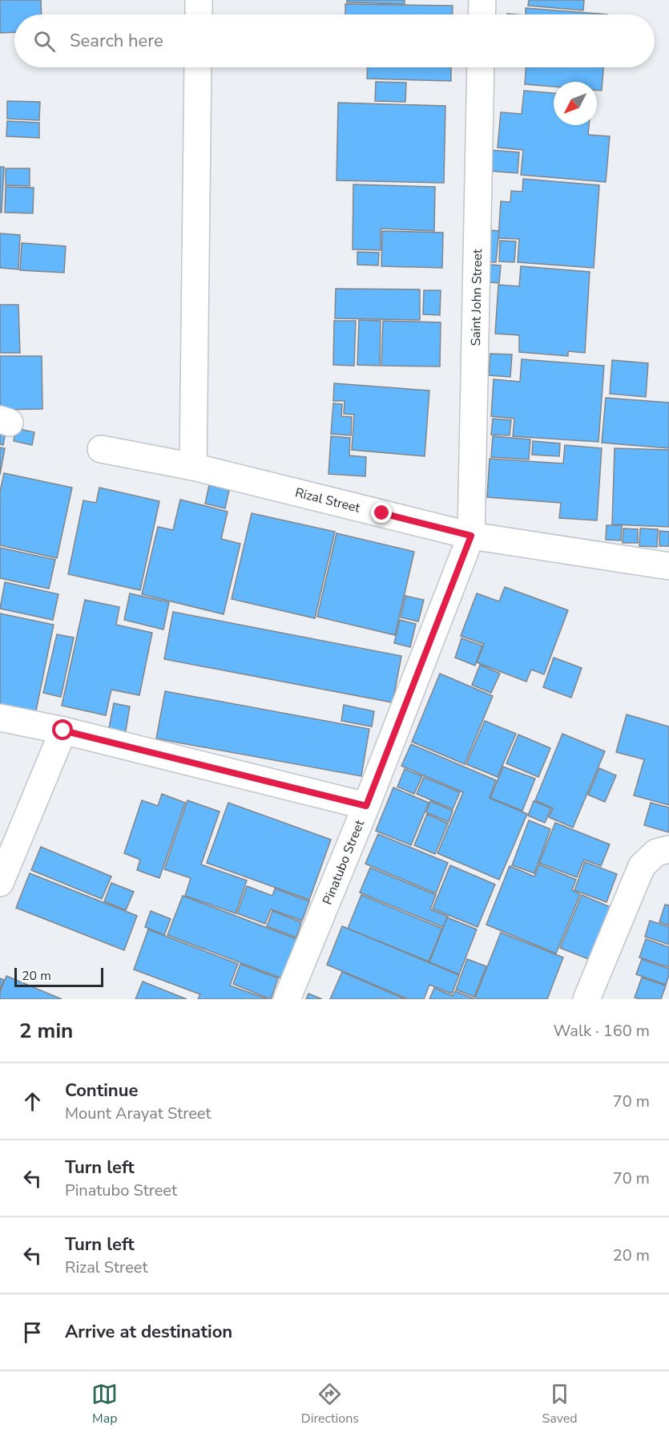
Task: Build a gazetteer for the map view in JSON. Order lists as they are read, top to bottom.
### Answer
{
  "streets": {
    "street": ["Saint John Street", "Rizal Street", "Pinatubo Street"]
  },
  "crossings": [
    ["Saint John Street", "Rizal Street"],
    ["Saint John Street", "Pinatubo Street"],
    ["Rizal Street", "Pinatubo Street"]
  ],
  "scale_bar": "20 m",
  "north": "bottom left",
  "page": {
    "search": "Search here",
    "scale": "20 m",
    "heading": ["2 min", "Walk · 160 m"],
    "list": [
      ["Continue", "Mount Arayat Street", "70 m"],
      ["Turn left", "Pinatubo Street", "70 m"],
      ["Turn left", "Rizal Street", "20 m"],
      "Arrive at destination"
    ],
    "nav": ["Map", "Directions", "Saved"]
  }
}
